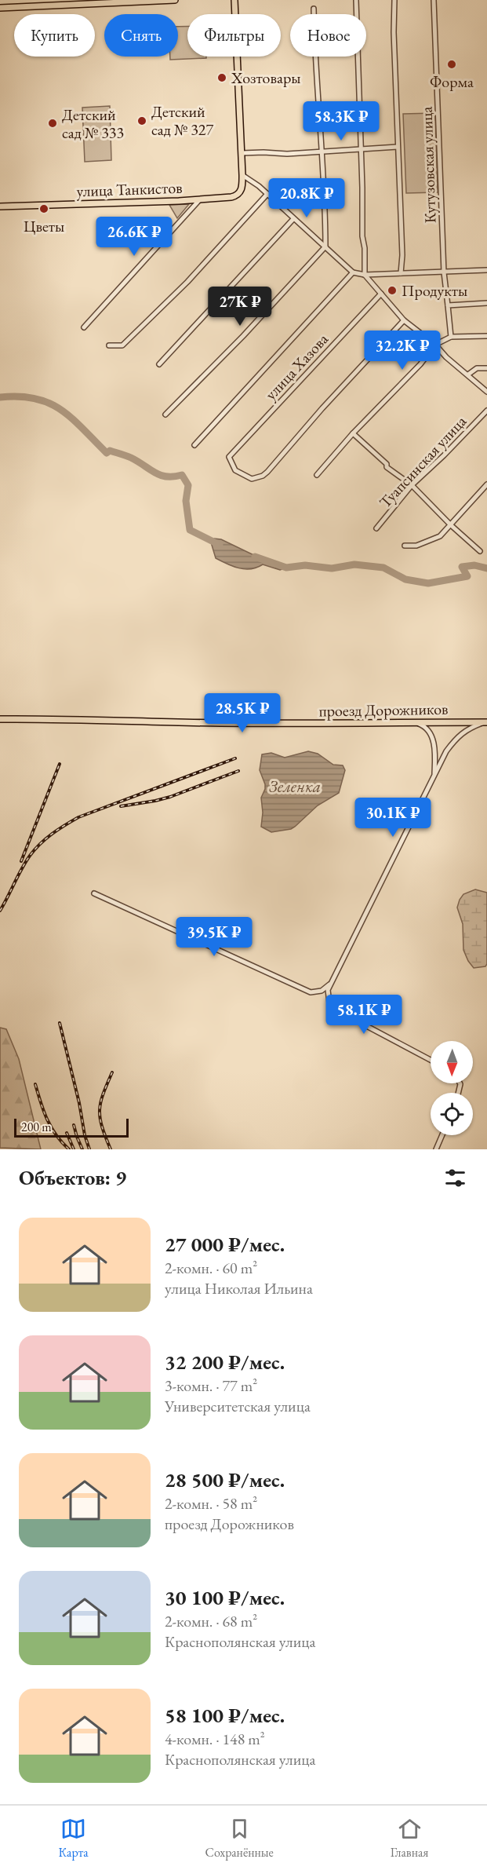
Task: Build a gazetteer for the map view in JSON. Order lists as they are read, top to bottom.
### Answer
{
  "streets": {
    "main road": ["улица Танкистов", "проезд Дорожников"],
    "street": ["Кутузовская улица", "улица Хазова", "Туапсинская улица"]
  },
  "water": ["Зеленка"],
  "places": [
    "Форма",
    "Хозтовары",
    "Детский сад № 327",
    "Детский сад № 333",
    "Цветы",
    "Продукты"
  ],
  "scale_bar": "200 m",
  "north": "bottom",
  "page": {
    "chip": [
      "Купить",
      "Снять",
      "Фильтры",
      "Новое"
    ],
    "price": [
      "58.3K ₽",
      "20.8K ₽",
      "26.6K ₽",
      "27K ₽",
      "32.2K ₽",
      "28.5K ₽",
      "30.1K ₽",
      "39.5K ₽",
      "58.1K ₽"
    ],
    "scale": "200 m",
    "heading": "Объектов: 9",
    "list": [
      {
        "name": "27 000 ₽/мес.",
        "note": "2-комн. · 60 m² · улица Николая Ильина"
      },
      {
        "name": "32 200 ₽/мес.",
        "note": "3-комн. · 77 m² · Университетская улица"
      },
      {
        "name": "28 500 ₽/мес.",
        "note": "2-комн. · 58 m² · проезд Дорожников"
      },
      {
        "name": "30 100 ₽/мес.",
        "note": "2-комн. · 68 m² · Краснополянская улица"
      },
      {
        "name": "58 100 ₽/мес.",
        "note": "4-комн. · 148 m² · Краснополянская улица"
      }
    ],
    "tabs": ["Карта", "Сохранённые", "Главная"]
  }
}
